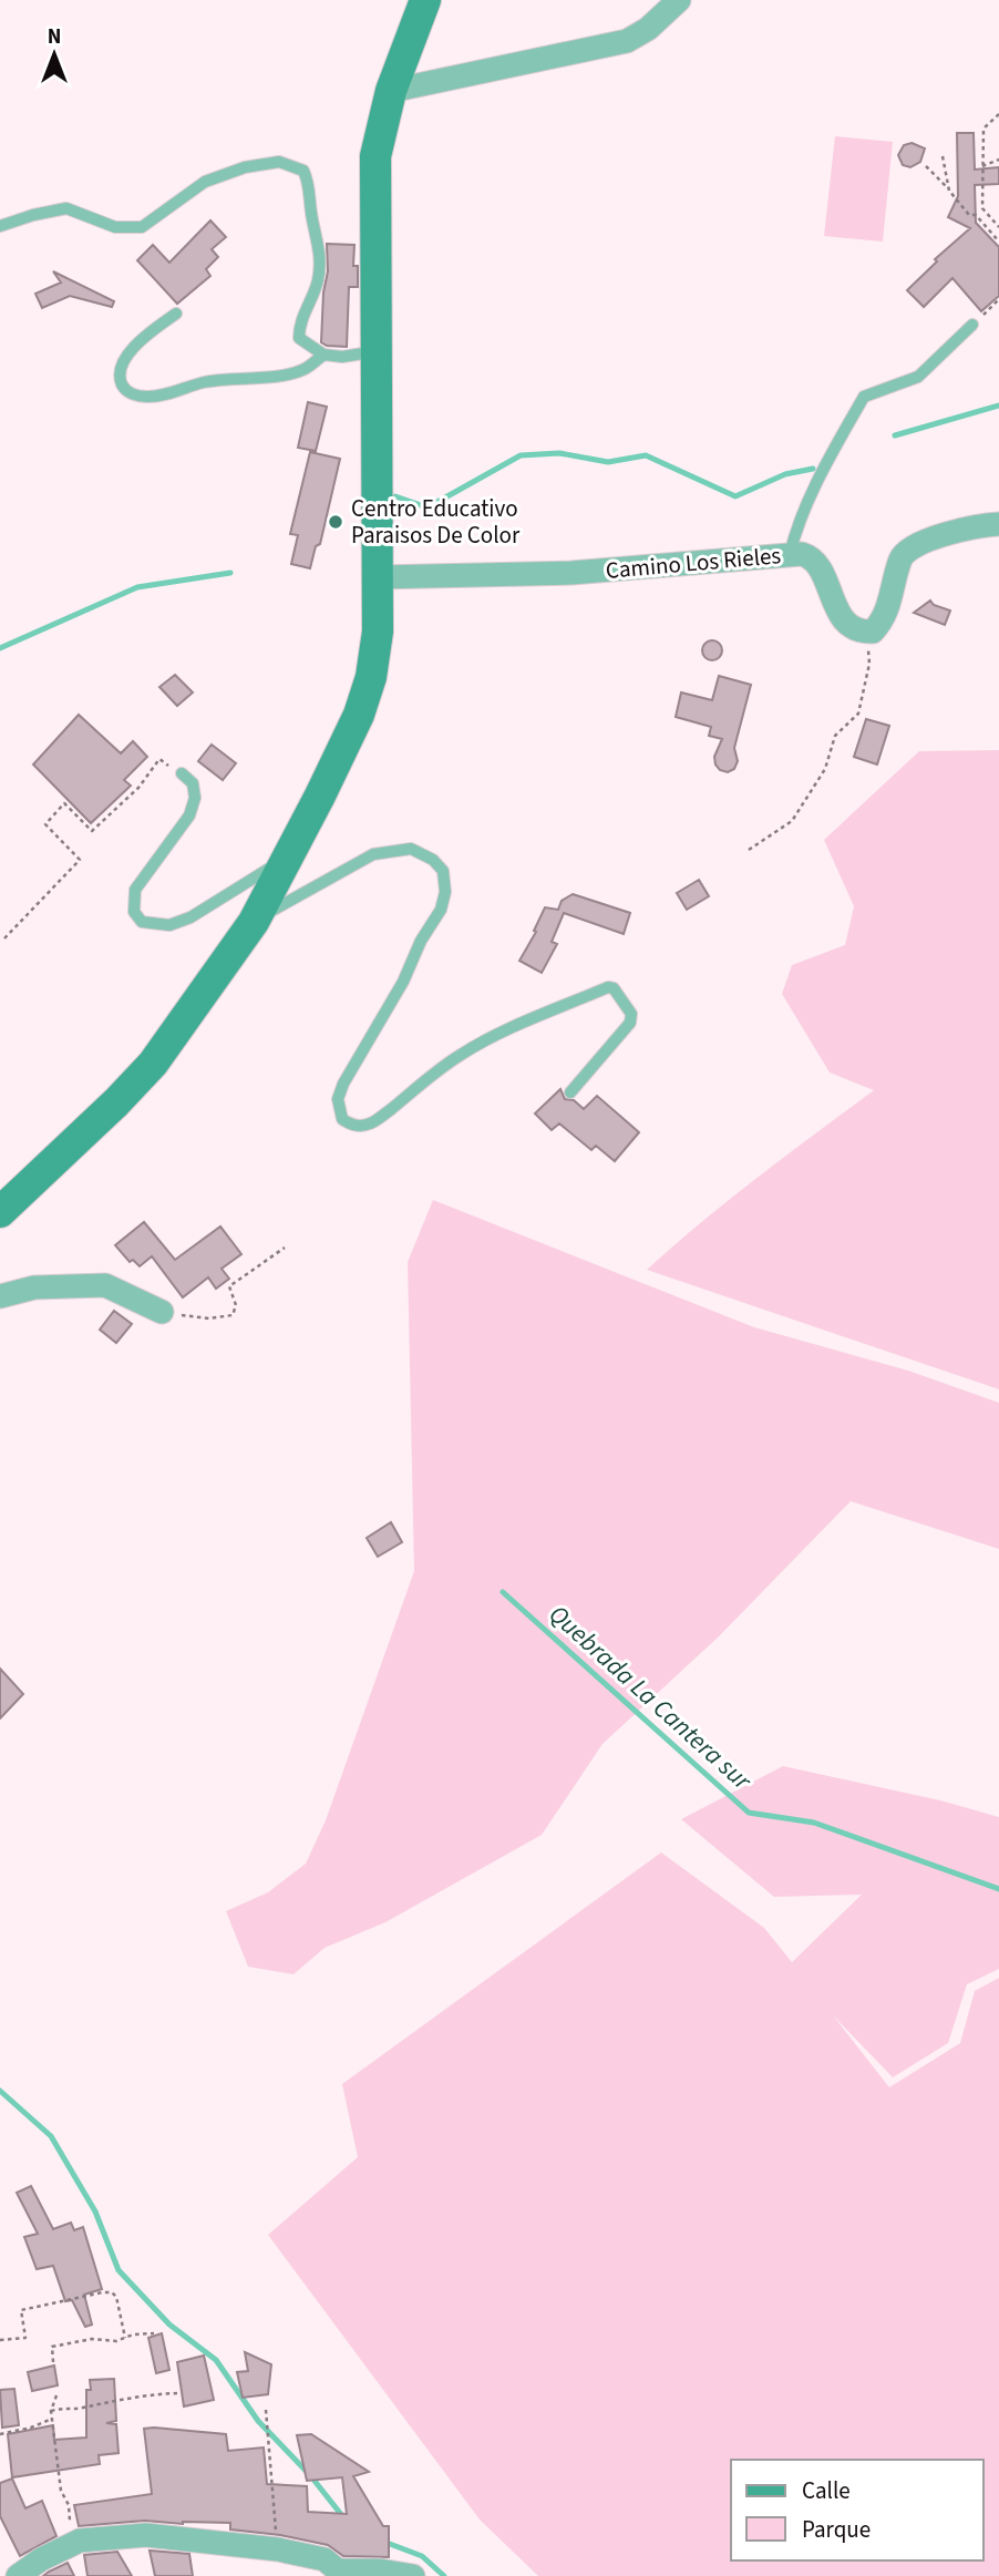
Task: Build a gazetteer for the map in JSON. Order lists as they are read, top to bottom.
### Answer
{
  "streets": {
    "street": ["Camino Los Rieles"]
  },
  "water": ["Quebrada La Cantera sur"],
  "places": ["Centro Educativo Paraisos De Color"],
  "legend": ["Calle", "Parque"],
  "north": "top"
}
